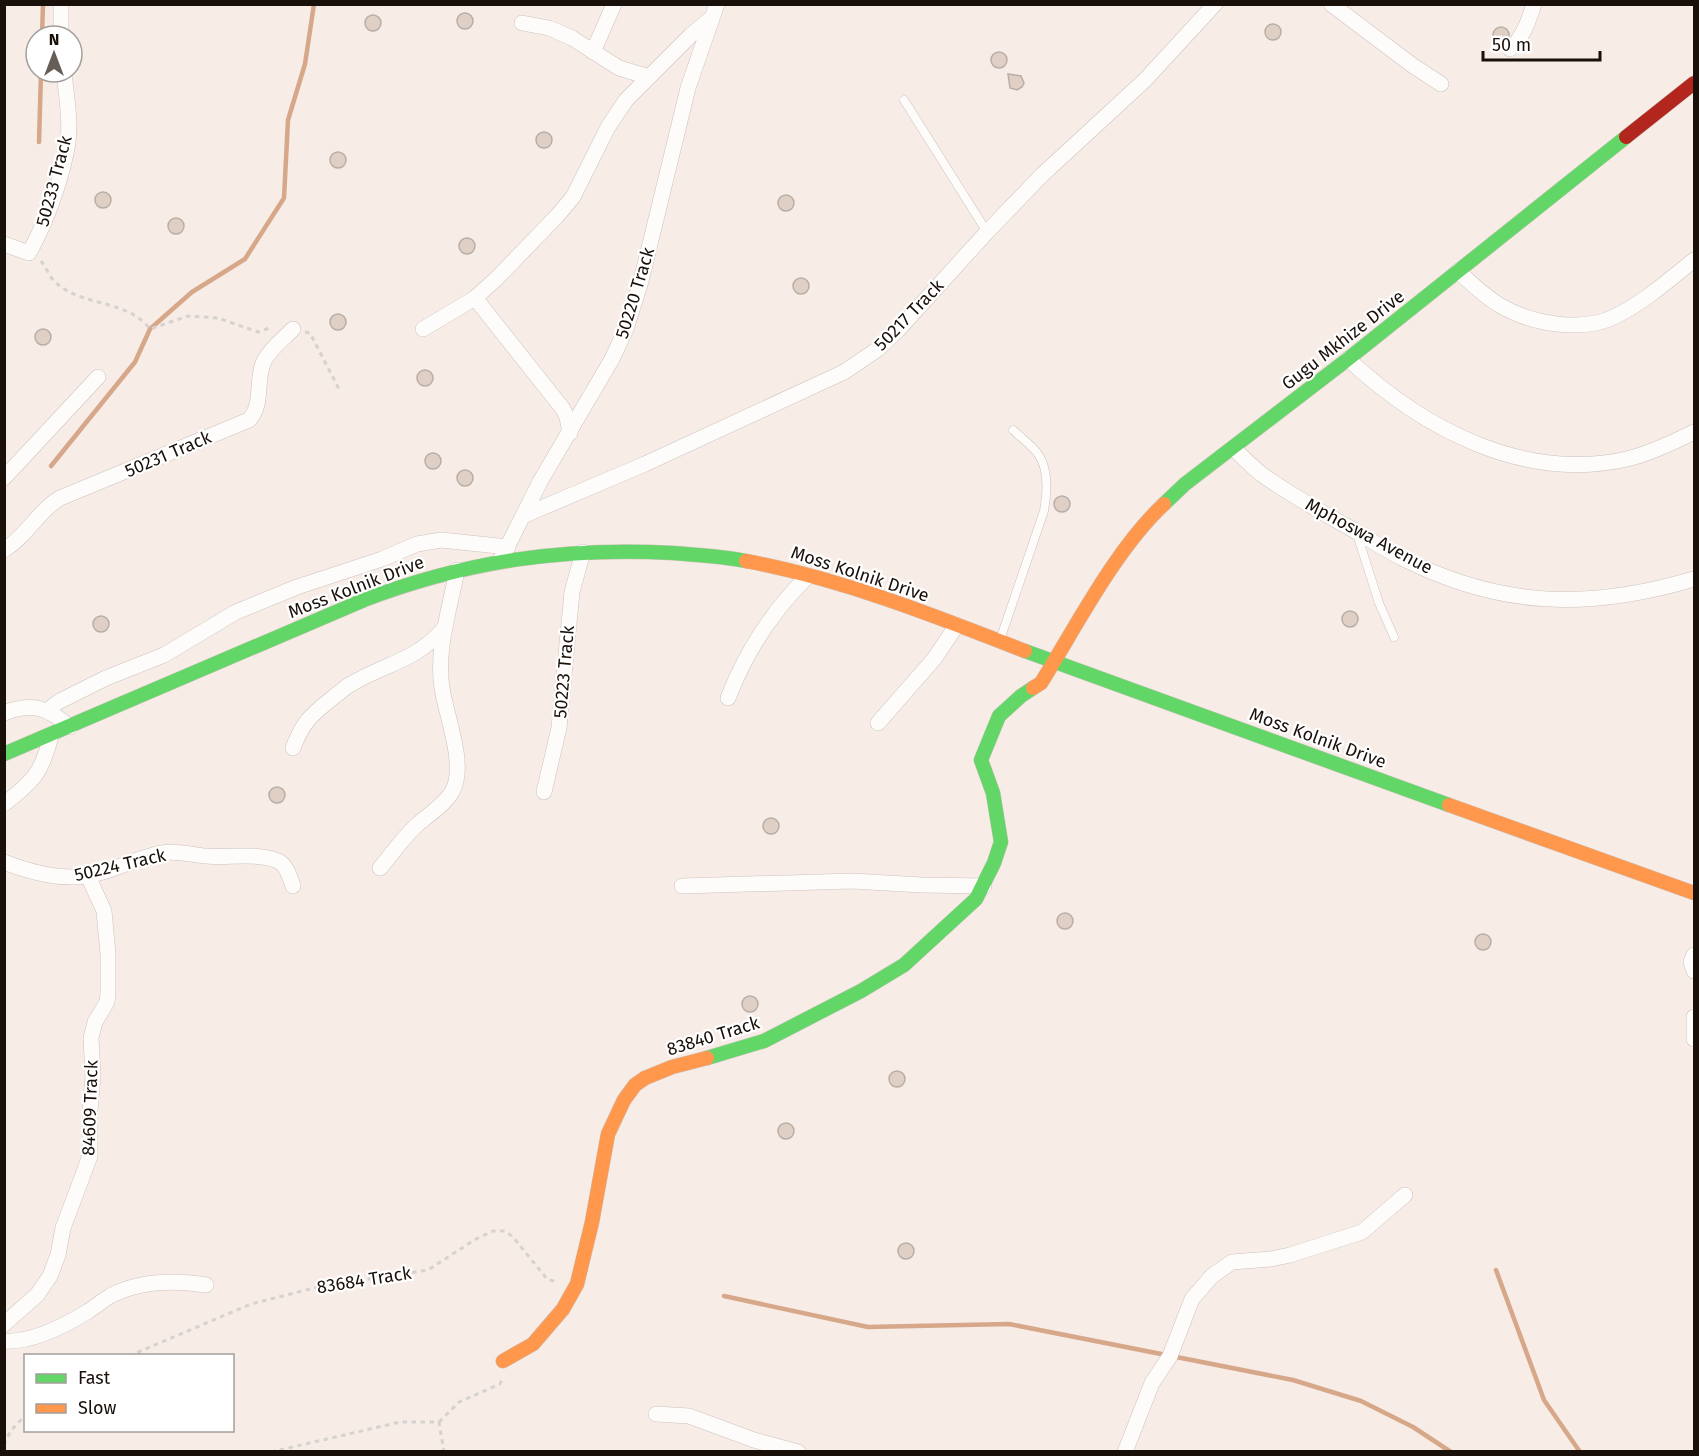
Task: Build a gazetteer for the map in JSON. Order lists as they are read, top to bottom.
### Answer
{
  "streets": {
    "street": [
      "50233 Track",
      "50220 Track",
      "50217 Track",
      "Gugu Mkhize Drive",
      "50231 Track",
      "Mphoswa Avenue",
      "Moss Kolnik Drive",
      "50223 Track",
      "50224 Track",
      "83840 Track",
      "84609 Track"
    ],
    "path": ["83684 Track"]
  },
  "crossings": [
    ["50220 Track", "50217 Track"],
    ["50220 Track", "Moss Kolnik Drive"],
    ["Gugu Mkhize Drive", "Mphoswa Avenue"],
    ["Gugu Mkhize Drive", "Moss Kolnik Drive"],
    ["Gugu Mkhize Drive", "83840 Track"],
    ["Moss Kolnik Drive", "50223 Track"],
    ["Moss Kolnik Drive", "83840 Track"],
    ["50224 Track", "84609 Track"],
    ["83840 Track", "83684 Track"]
  ],
  "legend": ["Fast", "Slow"],
  "scale_bar": "50 m",
  "north": "top"
}
